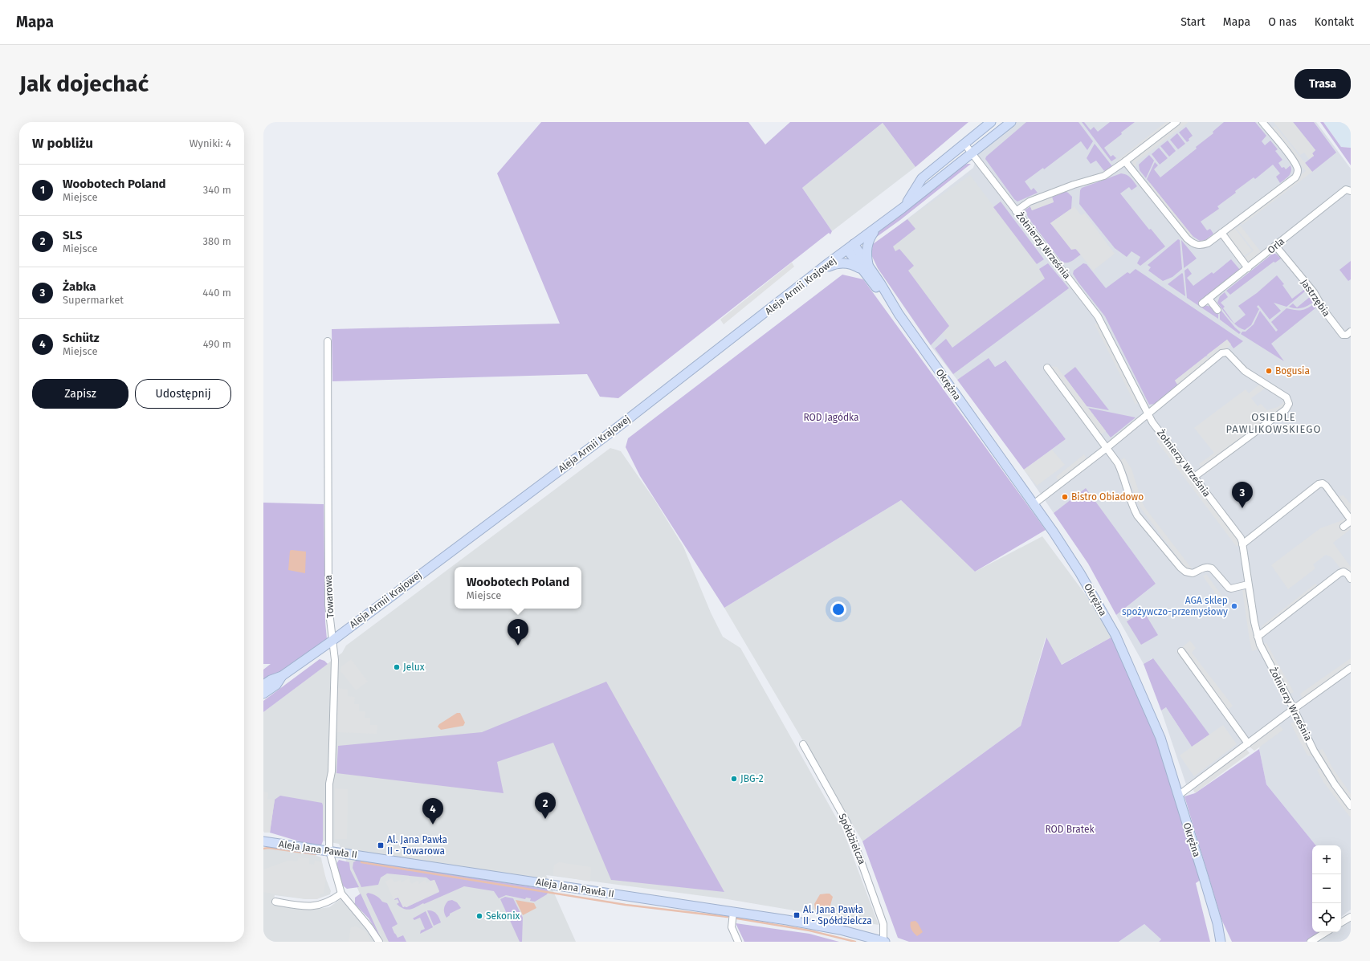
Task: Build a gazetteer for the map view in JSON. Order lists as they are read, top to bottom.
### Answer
{
  "streets": {
    "street": [
      "Żołnierzy Września",
      "Orla",
      "Aleja Armii Krajowej",
      "Jastrzębia",
      "Okrężna",
      "Towarowa",
      "Spółdzielcza",
      "Aleja Jana Pawła II"
    ]
  },
  "crossings": [
    ["Żołnierzy Września", "Aleja Armii Krajowej"],
    ["Orla", "Jastrzębia"],
    ["Aleja Armii Krajowej", "Okrężna"],
    ["Aleja Armii Krajowej", "Towarowa"],
    ["Towarowa", "Aleja Jana Pawła II"],
    ["Spółdzielcza", "Aleja Jana Pawła II"]
  ],
  "districts": ["OSIEDLE PAWLIKOWSKIEGO"],
  "parks": ["ROD Jagódka", "ROD Bratek"],
  "places": {
    "other": [
      "Bogusia",
      "Bistro Obiadowo",
      "AGA sklep spożywczo-przemysłowy",
      "Jelux",
      "JBG-2",
      "Sekonix"
    ],
    "transit": ["Al. Jana Pawła II - Towarowa", "Al. Jana Pawła II - Spółdzielcza"]
  },
  "page": {
    "header": "Mapa",
    "nav": [
      "Start",
      "Mapa",
      "O nas",
      "Kontakt"
    ],
    "buttons": [
      "Trasa",
      ["Zapisz", "Udostępnij"]
    ],
    "title": "Jak dojechać",
    "heading": ["W pobliżu", "Wyniki: 4"],
    "list": [
      {
        "mark": "1",
        "name": "Woobotech Poland",
        "note": "Miejsce",
        "value": "340 m"
      },
      {
        "mark": "2",
        "name": "SLS",
        "note": "Miejsce",
        "value": "380 m"
      },
      {
        "mark": "3",
        "name": "Żabka",
        "note": "Supermarket",
        "value": "440 m"
      },
      {
        "mark": "4",
        "name": "Schütz",
        "note": "Miejsce",
        "value": "490 m"
      }
    ],
    "pins": [
      "3",
      "1",
      "2",
      "4"
    ],
    "popup": ["Woobotech Poland", "Miejsce"],
    "map_buttons": ["+", "−"]
  }
}
